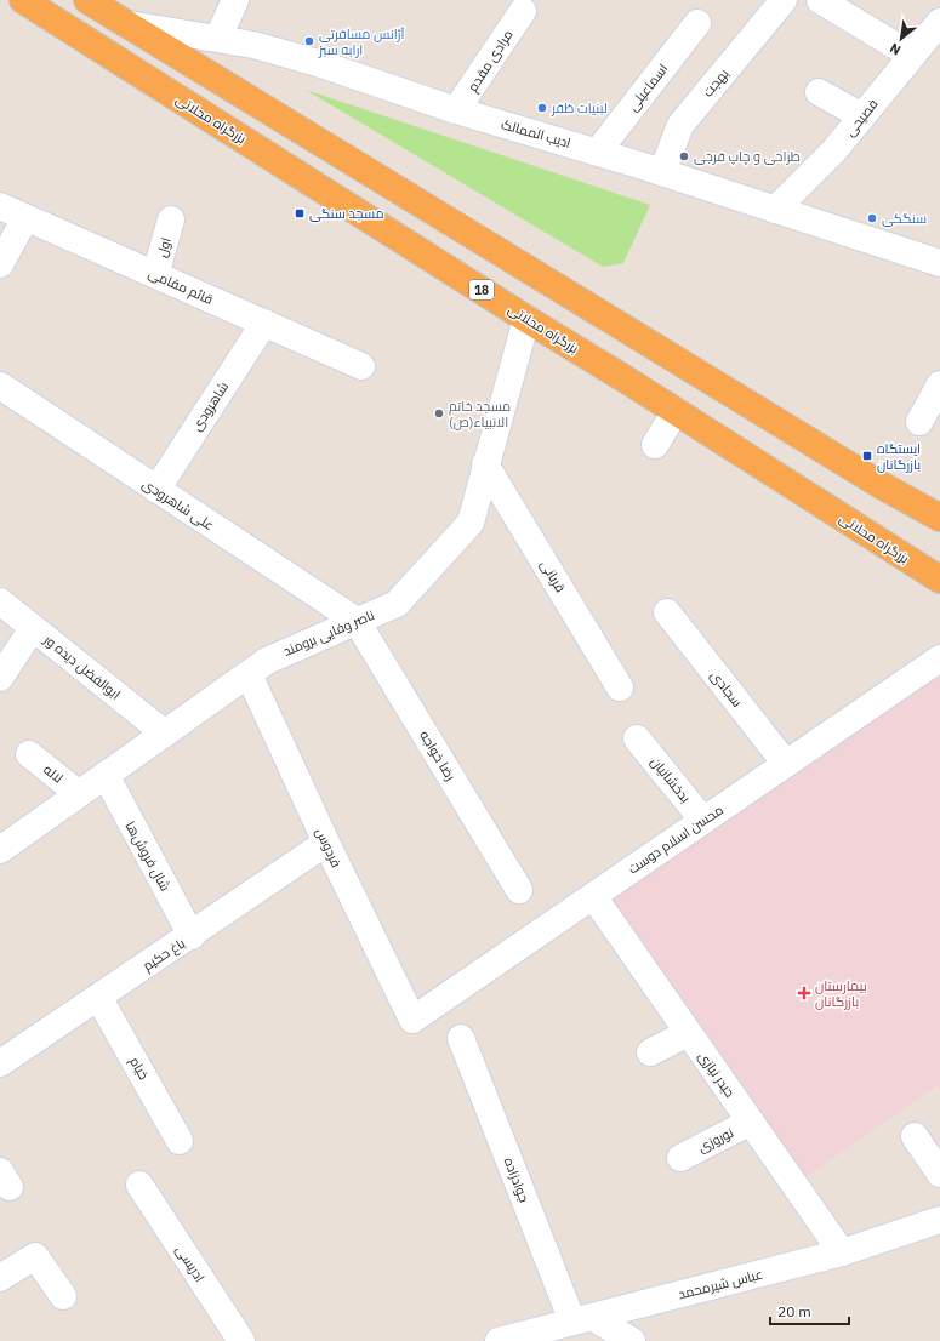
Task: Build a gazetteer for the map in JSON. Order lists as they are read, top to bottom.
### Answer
{
  "streets": {
    "highway": ["بزرگراه محلاتی", "18"],
    "street": [
      "مرادی مقدم",
      "بهجت",
      "اسماعیلی",
      "فصیحی",
      "ادیب الممالک",
      "اول",
      "قائم مقامی",
      "شاهرودی",
      "علی شاهرودی",
      "قربانی",
      "ناصر وفایی برومند",
      "ابوالفضل دیده ور",
      "سجادی",
      "رضا خواجه",
      "لاله",
      "بدخشانیان",
      "محسن اسلام دوست",
      "فردوس",
      "شال فروش‌ها",
      "باغ حکیم",
      "خیام",
      "حیدر نیازی",
      "نوروزی",
      "جوادزاده",
      "ادریسی",
      "عباس شیرمحمد"
    ]
  },
  "crossings": [
    ["مرادی مقدم", "ادیب الممالک"],
    ["بهجت", "ادیب الممالک"],
    ["اسماعیلی", "ادیب الممالک"],
    ["فصیحی", "ادیب الممالک"],
    ["بزرگراه محلاتی", "ناصر وفایی برومند"],
    ["اول", "قائم مقامی"],
    ["قائم مقامی", "شاهرودی"],
    ["شاهرودی", "علی شاهرودی"],
    ["علی شاهرودی", "ناصر وفایی برومند"],
    ["علی شاهرودی", "رضا خواجه"],
    ["قربانی", "ناصر وفایی برومند"],
    ["ناصر وفایی برومند", "ابوالفضل دیده ور"],
    ["ناصر وفایی برومند", "رضا خواجه"],
    ["ناصر وفایی برومند", "لاله"],
    ["ناصر وفایی برومند", "فردوس"],
    ["ناصر وفایی برومند", "شال فروش‌ها"],
    ["سجادی", "محسن اسلام دوست"],
    ["بدخشانیان", "محسن اسلام دوست"],
    ["محسن اسلام دوست", "فردوس"],
    ["محسن اسلام دوست", "حیدر نیازی"],
    ["فردوس", "باغ حکیم"],
    ["شال فروش‌ها", "باغ حکیم"],
    ["باغ حکیم", "خیام"],
    ["حیدر نیازی", "نوروزی"],
    ["حیدر نیازی", "عباس شیرمحمد"],
    ["جوادزاده", "عباس شیرمحمد"]
  ],
  "places": {
    "other": [
      "آژانس مسافرتی ارابه سبز",
      "لبنیات ظفر",
      "طراحی و چاپ فرجی",
      "سنگکی",
      "مسجد خاتم الانبیاء(ص)"
    ],
    "transit": ["مسجد سنگی", "ایستگاه بازرگانان"],
    "health": ["بیمارستان بازرگانان"]
  },
  "scale_bar": "20 m",
  "north": "bottom left"
}
